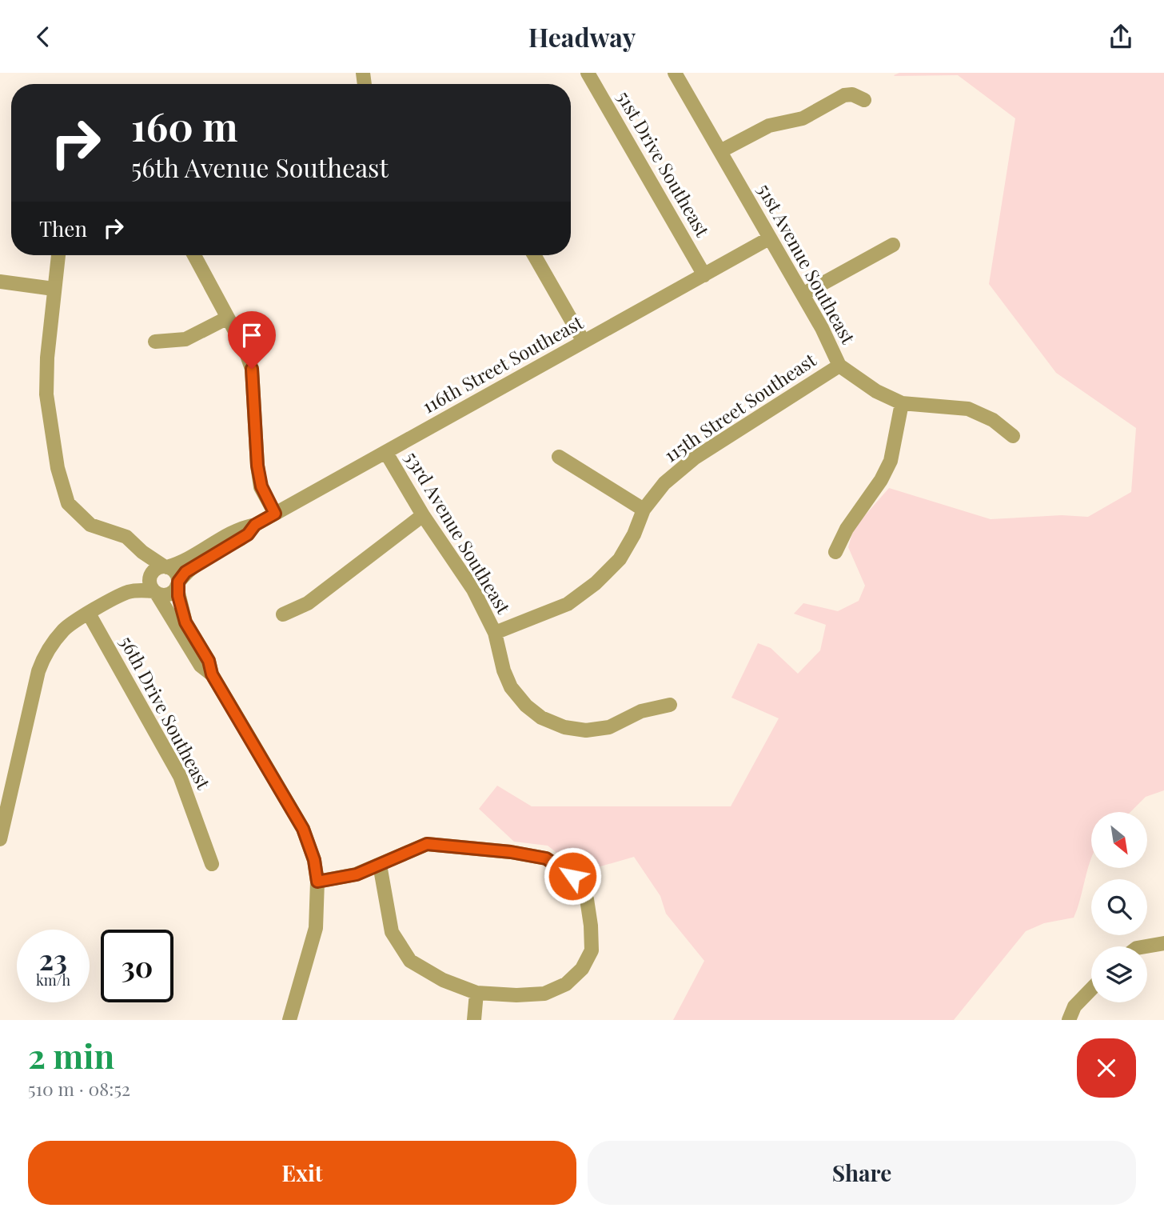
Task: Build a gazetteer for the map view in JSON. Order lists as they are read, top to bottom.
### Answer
{
  "streets": {
    "street": [
      "51st Drive Southeast",
      "51st Avenue Southeast",
      "116th Street Southeast",
      "115th Street Southeast",
      "53rd Avenue Southeast",
      "56th Drive Southeast"
    ]
  },
  "crossings": [
    ["51st Drive Southeast", "116th Street Southeast"],
    ["51st Avenue Southeast", "116th Street Southeast"],
    ["51st Avenue Southeast", "115th Street Southeast"],
    ["116th Street Southeast", "53rd Avenue Southeast"],
    ["115th Street Southeast", "53rd Avenue Southeast"]
  ],
  "north": "bottom right",
  "page": {
    "header": "Headway",
    "turn": ["160 m", "56th Avenue Southeast"],
    "then": "Then",
    "speed": "23 km/h",
    "limit": "30",
    "heading": ["2 min", "510 m · 08:52"],
    "buttons": ["Exit", "Share"]
  }
}
